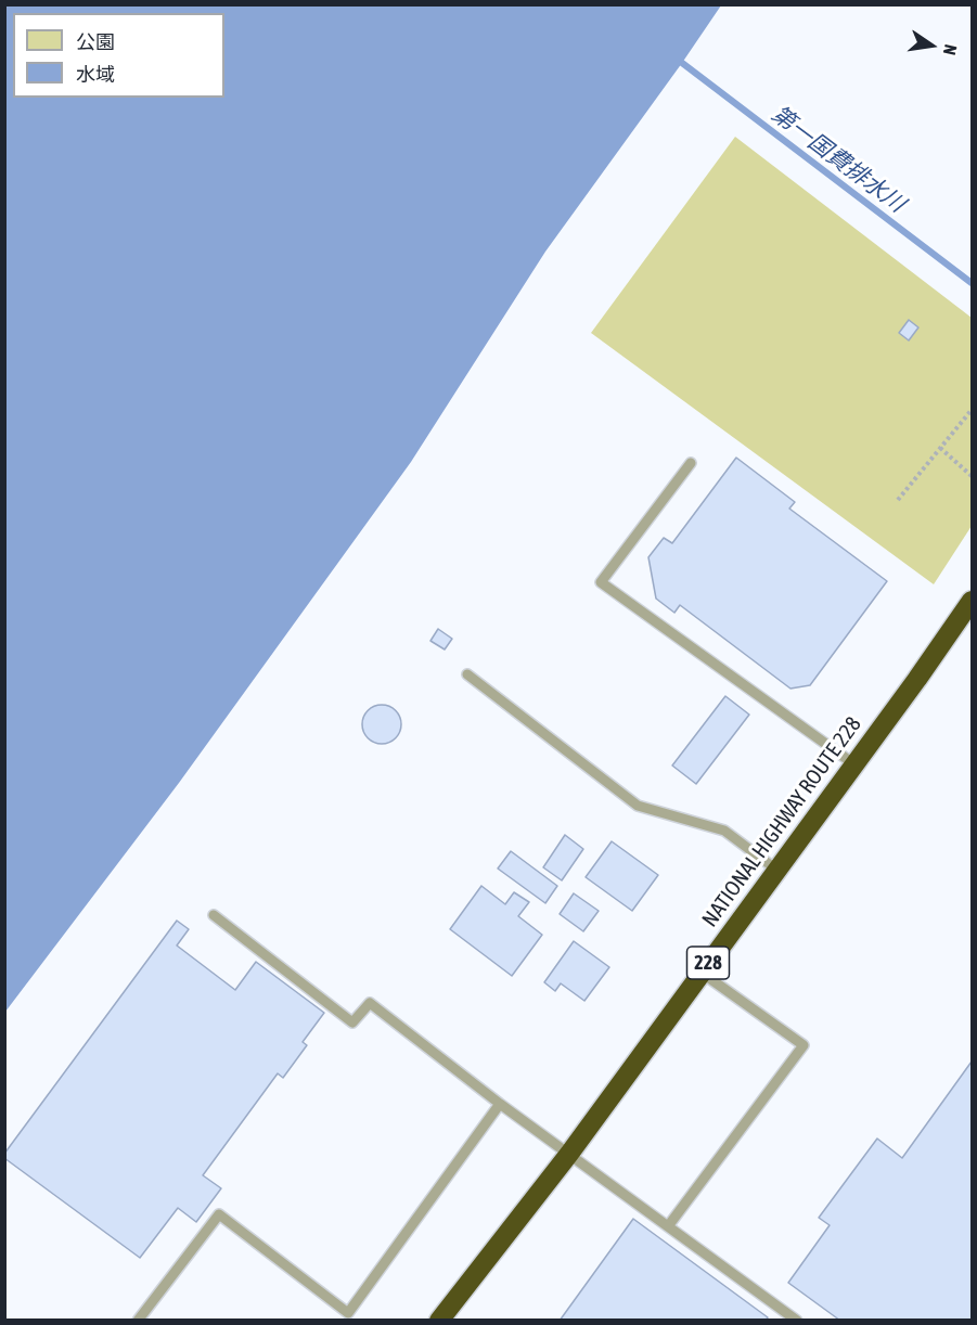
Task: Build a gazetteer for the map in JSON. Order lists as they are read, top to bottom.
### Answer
{
  "streets": {
    "highway": ["NATIONAL HIGHWAY ROUTE 228", "228"]
  },
  "water": ["第一国費排水川"],
  "legend": ["公園", "水域"],
  "north": "right"
}
